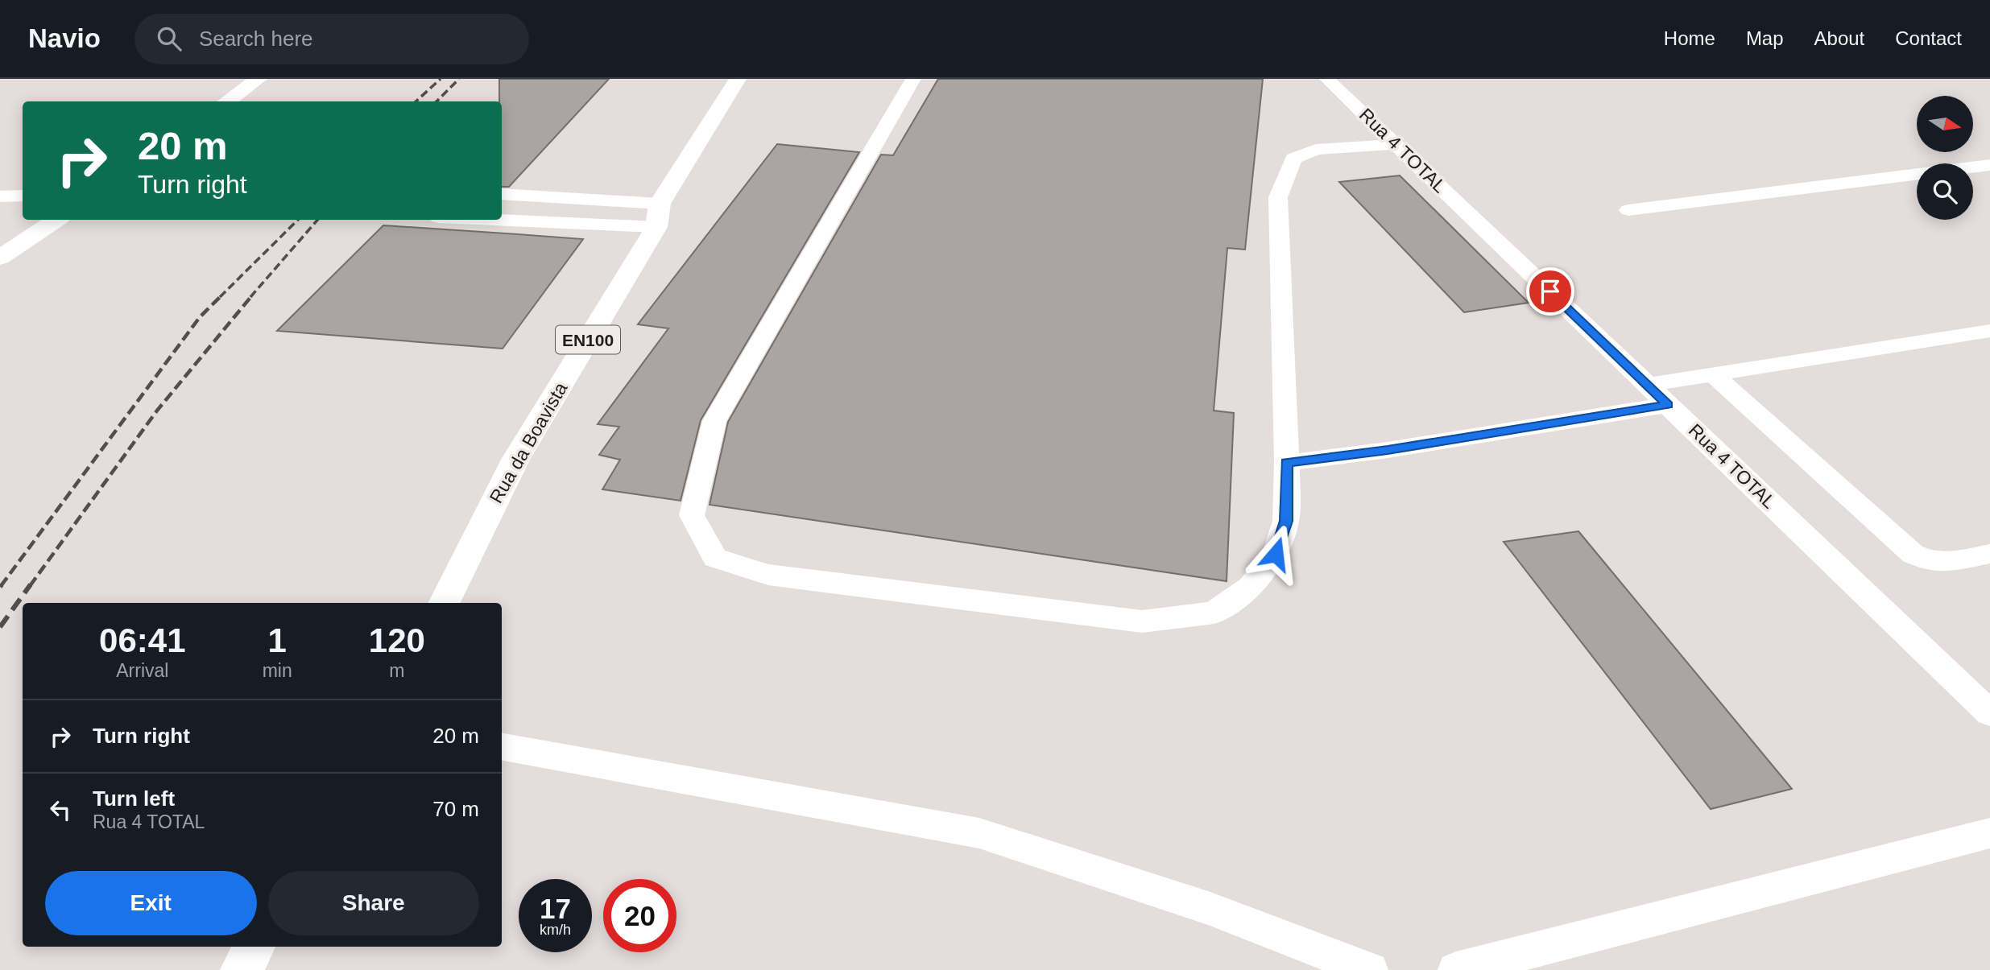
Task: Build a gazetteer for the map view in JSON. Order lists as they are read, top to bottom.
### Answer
{
  "streets": {
    "main road": ["EN100", "Rua da Boavista"],
    "lane": ["Rua 4 TOTAL"]
  },
  "north": "right",
  "page": {
    "header": "Navio",
    "search": "Search here",
    "nav": [
      "Home",
      "Map",
      "About",
      "Contact"
    ],
    "turn": ["20 m", "Turn right"],
    "eta": [
      "06:41",
      "Arrival",
      "1",
      "min",
      "120",
      "m"
    ],
    "list": [
      {
        "name": "Turn right",
        "value": "20 m"
      },
      {
        "name": "Turn left",
        "note": "Rua 4 TOTAL",
        "value": "70 m"
      }
    ],
    "buttons": ["Exit", "Share"],
    "speed": "17 km/h",
    "limit": "20"
  }
}
